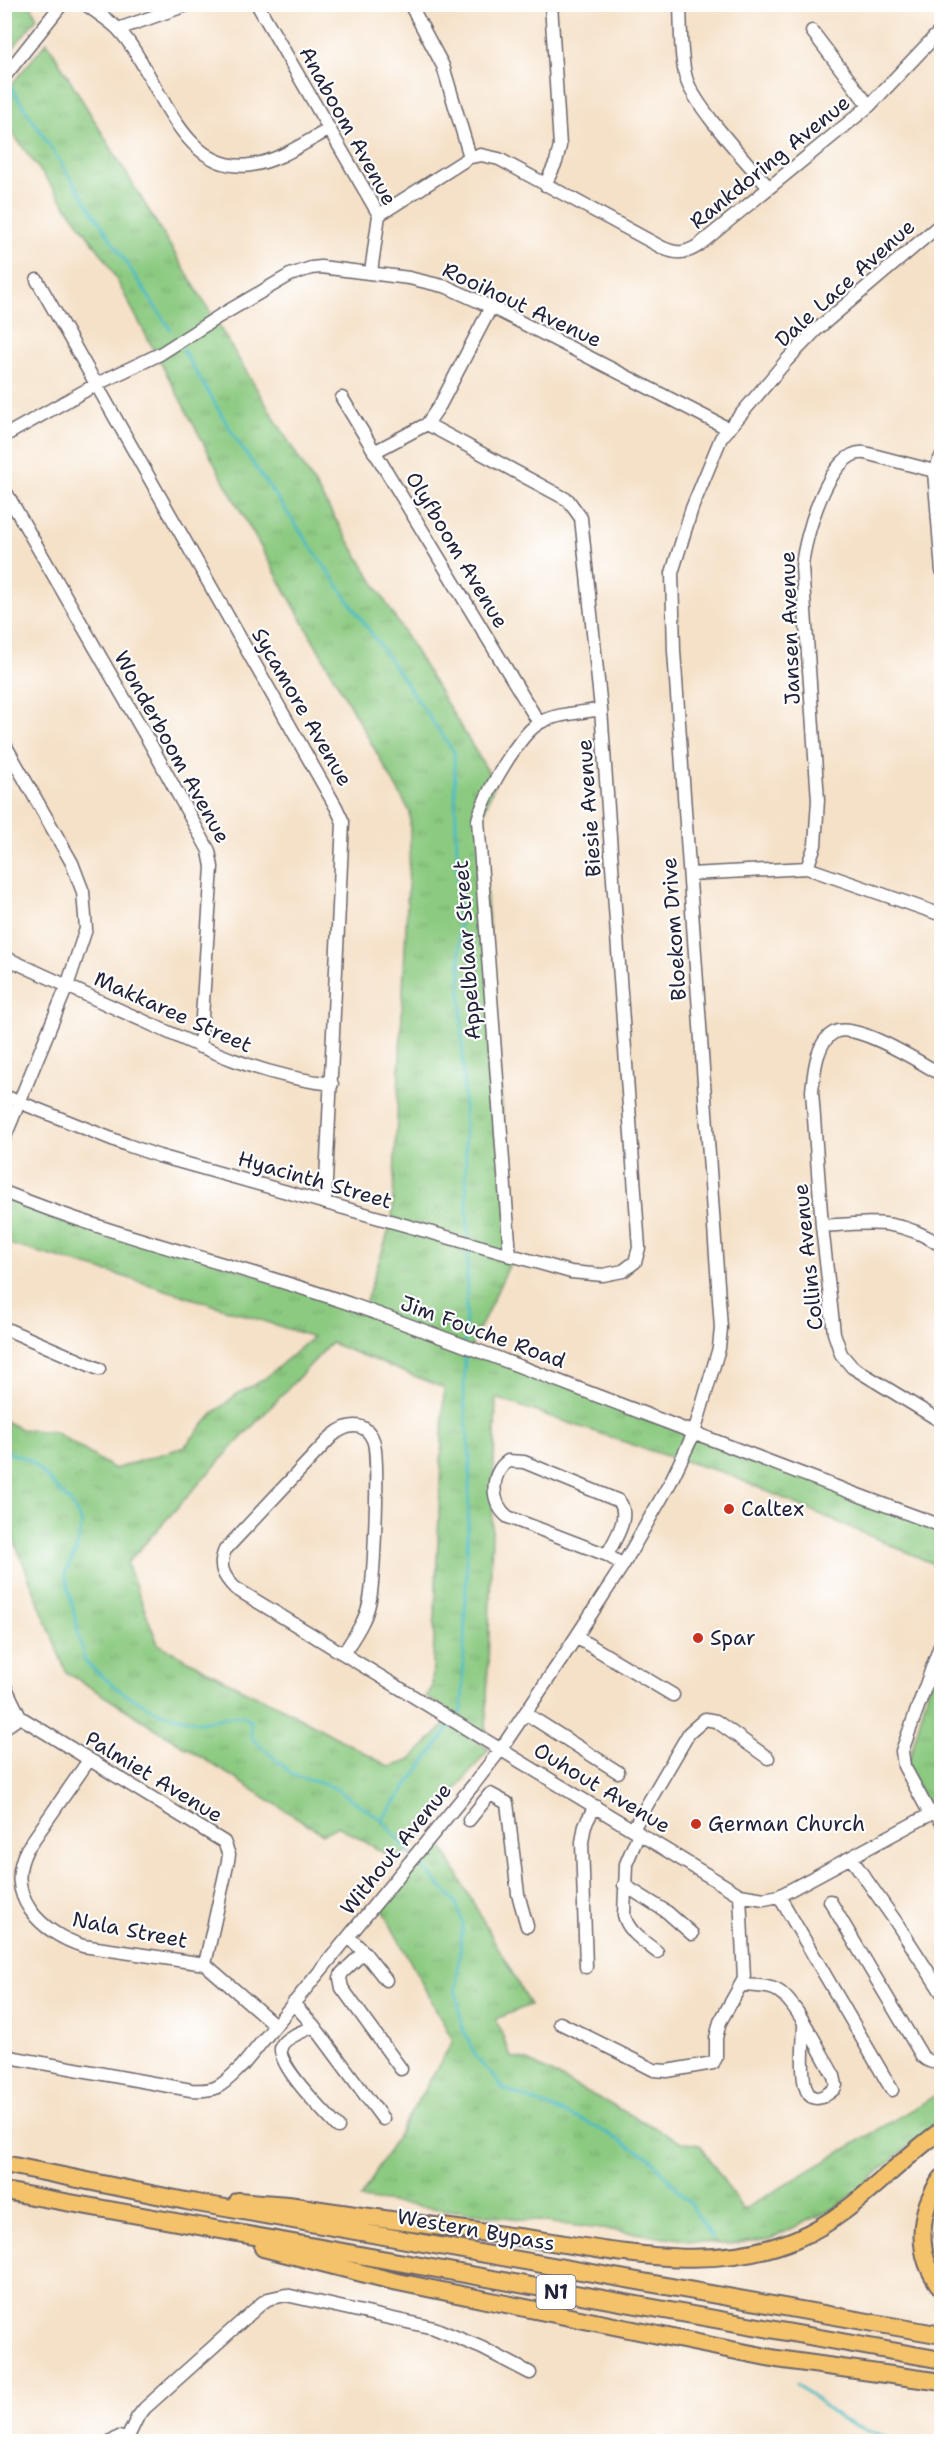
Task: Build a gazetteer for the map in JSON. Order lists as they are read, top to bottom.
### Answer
{
  "streets": {
    "highway": ["Western Bypass", "N1"],
    "street": [
      "Anaboom Avenue",
      "Rankdoring Avenue",
      "Dale Lace Avenue",
      "Rooihout Avenue",
      "Olyfboom Avenue",
      "Jansen Avenue",
      "Sycamore Avenue",
      "Wonderboom Avenue",
      "Biesie Avenue",
      "Bloekom Drive",
      "Appelblaar Street",
      "Makkaree Street",
      "Hyacinth Street",
      "Collins Avenue",
      "Jim Fouche Road",
      "Palmiet Avenue",
      "Ouhout Avenue",
      "Without Avenue",
      "Nala Street"
    ]
  },
  "crossings": [
    ["Anaboom Avenue", "Rooihout Avenue"],
    ["Dale Lace Avenue", "Rooihout Avenue"],
    ["Dale Lace Avenue", "Bloekom Drive"],
    ["Rooihout Avenue", "Sycamore Avenue"],
    ["Rooihout Avenue", "Bloekom Drive"],
    ["Olyfboom Avenue", "Appelblaar Street"],
    ["Sycamore Avenue", "Makkaree Street"],
    ["Sycamore Avenue", "Hyacinth Street"],
    ["Wonderboom Avenue", "Makkaree Street"],
    ["Biesie Avenue", "Hyacinth Street"],
    ["Bloekom Drive", "Jim Fouche Road"],
    ["Bloekom Drive", "Without Avenue"],
    ["Appelblaar Street", "Hyacinth Street"],
    ["Jim Fouche Road", "Without Avenue"],
    ["Palmiet Avenue", "Nala Street"],
    ["Ouhout Avenue", "Without Avenue"],
    ["Without Avenue", "Nala Street"]
  ],
  "places": ["Caltex", "Spar", "German Church"]
}
